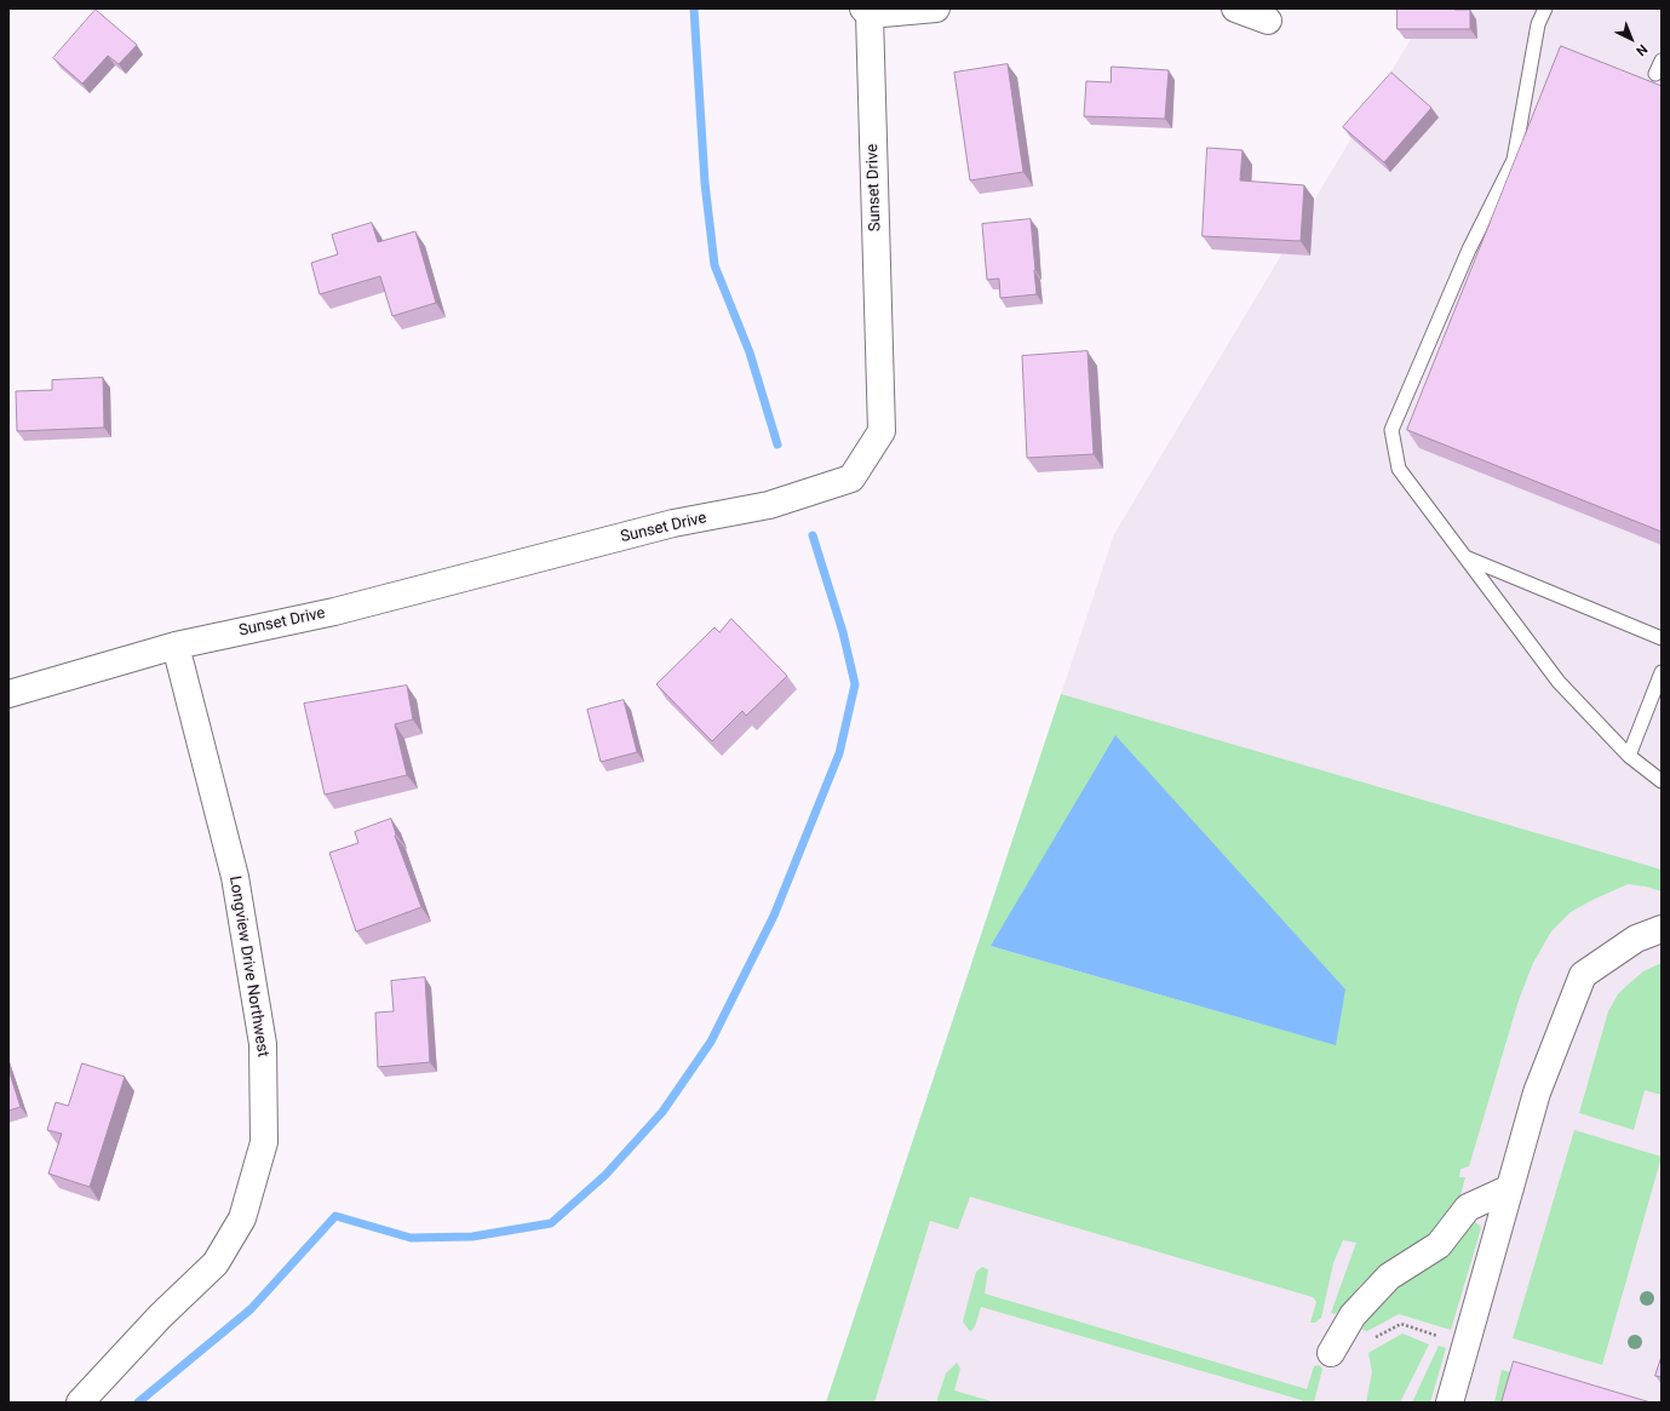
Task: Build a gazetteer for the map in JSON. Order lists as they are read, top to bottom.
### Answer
{
  "streets": {
    "street": ["Sunset Drive", "Longview Drive Northwest"]
  },
  "crossings": [
    ["Sunset Drive", "Longview Drive Northwest"]
  ],
  "north": "bottom right"
}
